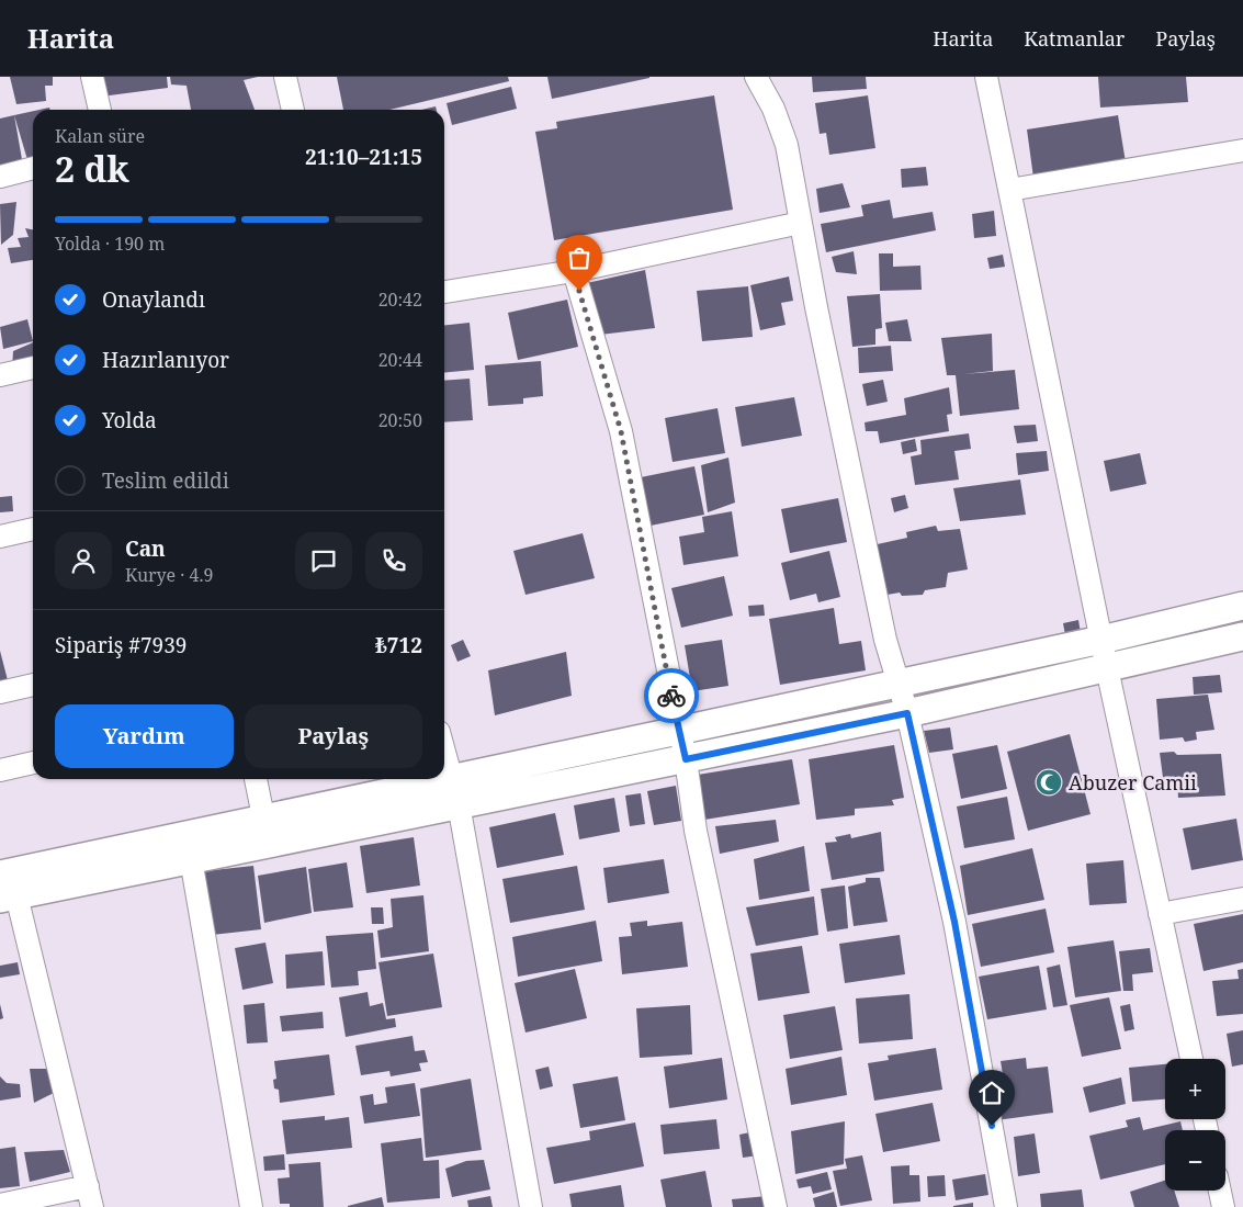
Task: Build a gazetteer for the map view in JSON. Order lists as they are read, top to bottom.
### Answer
{
  "places": {
    "mosque": ["Abuzer Camii"]
  },
  "page": {
    "header": "Harita",
    "nav": ["Harita", "Katmanlar", "Paylaş"],
    "heading": ["2 dk", "Kalan süre", "21:10–21:15"],
    "panel": [
      "Can",
      "Kurye · 4.9",
      "Sipariş #7939",
      "₺712"
    ],
    "bar": "Yolda · 190 m",
    "list": [
      ["Onaylandı", "20:42"],
      ["Hazırlanıyor", "20:44"],
      ["Yolda", "20:50"],
      "Teslim edildi"
    ],
    "buttons": ["Yardım", "Paylaş"],
    "map_buttons": ["+", "−"]
  }
}
